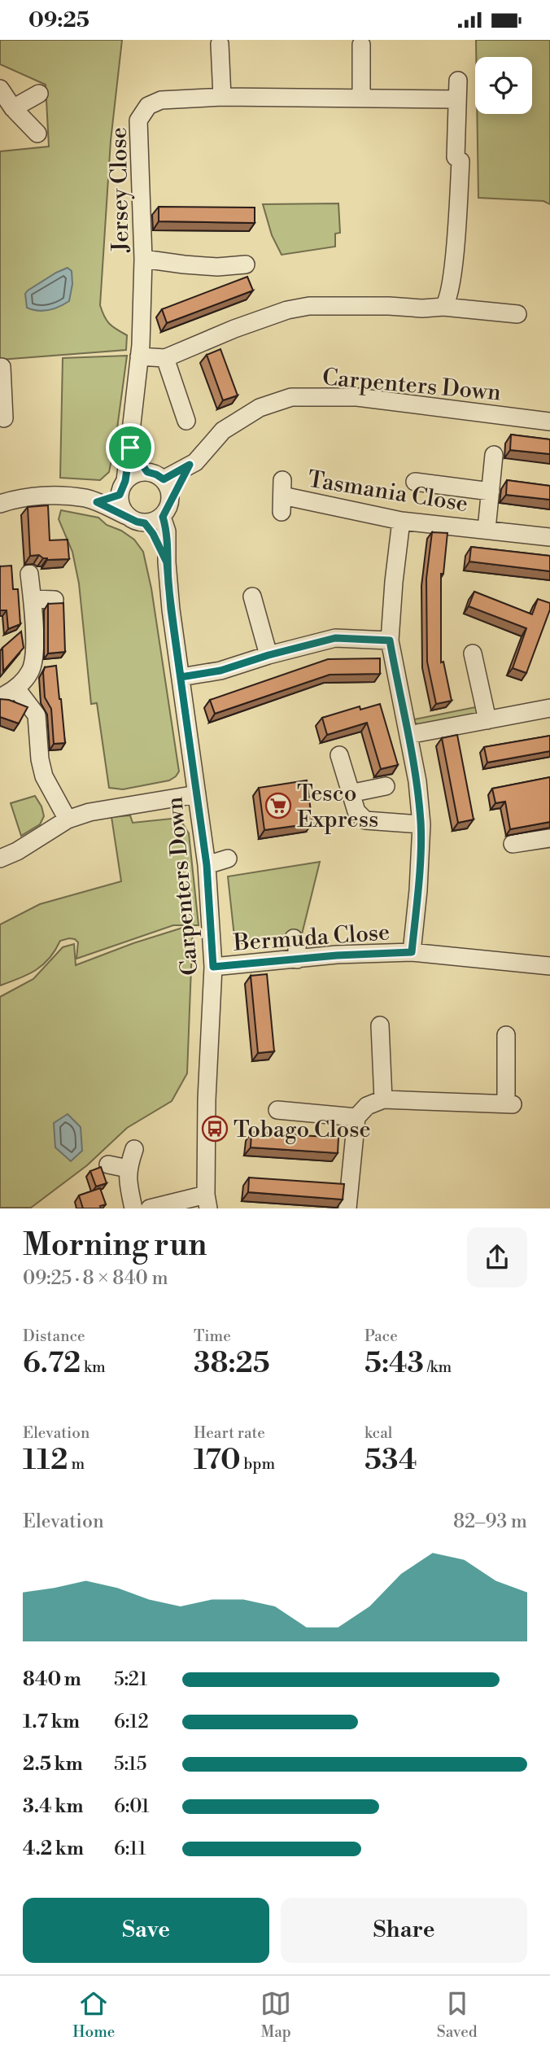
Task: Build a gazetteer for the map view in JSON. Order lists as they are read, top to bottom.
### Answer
{
  "streets": {
    "street": [
      "Jersey Close",
      "Carpenters Down",
      "Tasmania Close",
      "Bermuda Close"
    ]
  },
  "crossings": [
    ["Jersey Close", "Carpenters Down"],
    ["Carpenters Down", "Bermuda Close"]
  ],
  "places": {
    "supermarket": ["Tesco Express"],
    "bus stop": ["Tobago Close"]
  },
  "page": {
    "status": "09:25",
    "heading": ["Morning run", "09:25 · 8 × 840 m"],
    "stats": [
      ["Distance", "6.72 km"],
      ["Time", "38:25"],
      ["Pace", "5:43 /km"],
      ["Elevation", "112 m"],
      ["Heart rate", "170 bpm"],
      ["kcal", "534"]
    ],
    "chart": ["Elevation", "82–93 m"],
    "list": [
      {
        "name": "840 m",
        "note": "5:21"
      },
      {
        "name": "1.7 km",
        "note": "6:12"
      },
      {
        "name": "2.5 km",
        "note": "5:15"
      },
      {
        "name": "3.4 km",
        "note": "6:01"
      },
      {
        "name": "4.2 km",
        "note": "6:11"
      }
    ],
    "buttons": ["Save", "Share"],
    "tabs": ["Home", "Map", "Saved"]
  }
}
